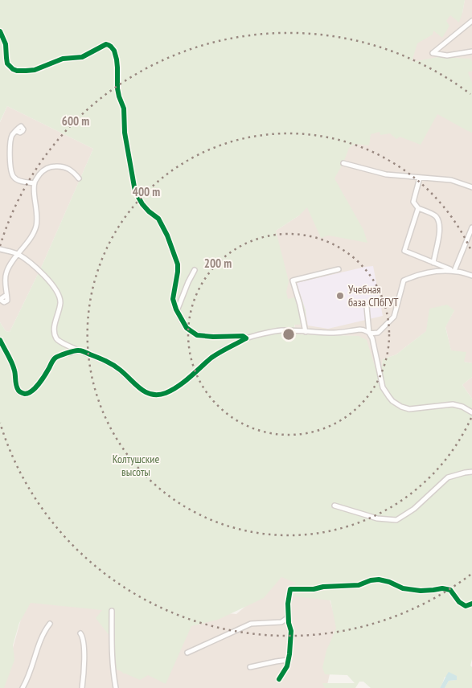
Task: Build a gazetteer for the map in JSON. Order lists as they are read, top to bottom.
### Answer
{
  "parks": ["Колтушские высоты"],
  "places": ["Учебная база СПбГУТ"],
  "rings": ["600 m", "400 m", "200 m"]
}
